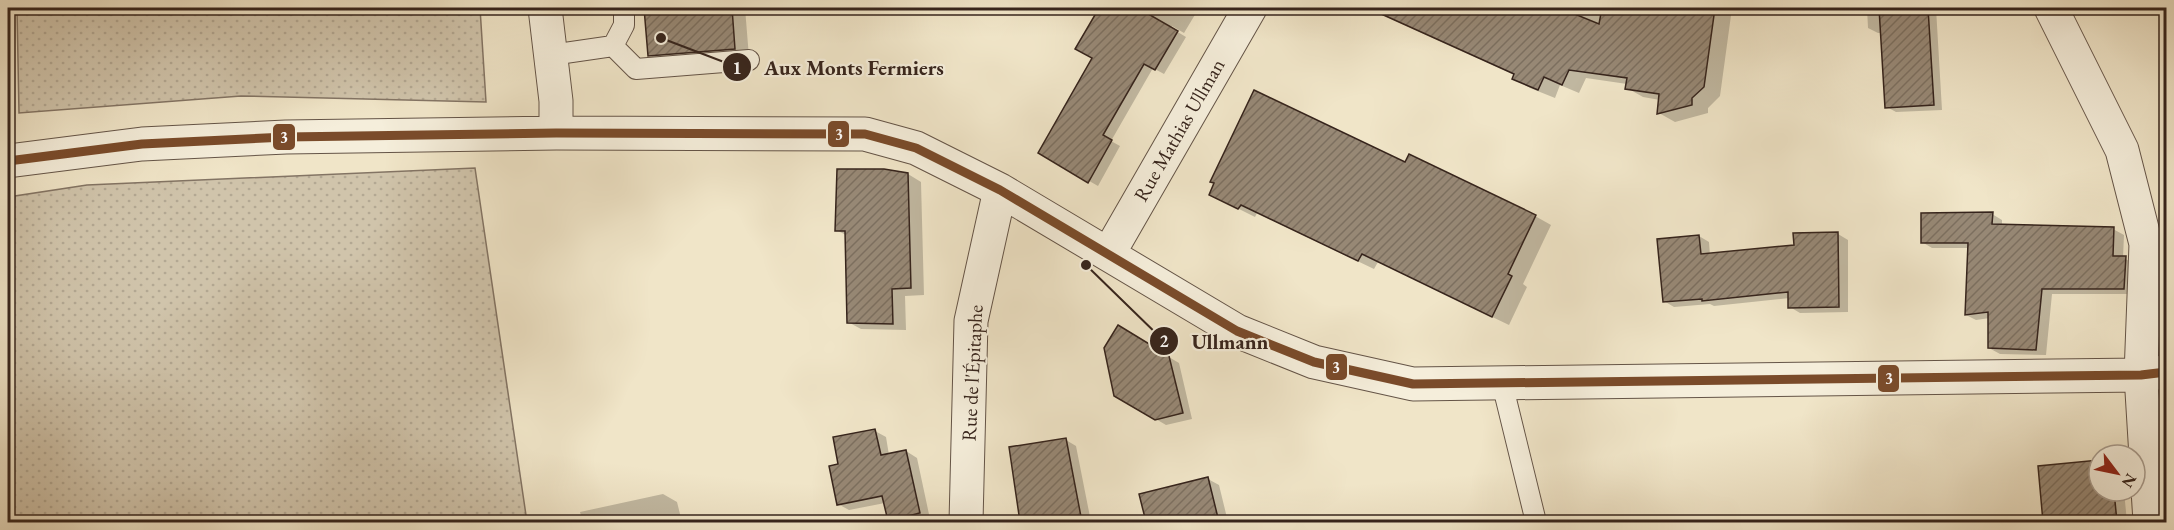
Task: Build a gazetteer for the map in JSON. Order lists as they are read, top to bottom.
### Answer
{
  "streets": {
    "street": ["Rue Mathias Ullman", "Rue de l'Épitaphe"]
  },
  "places": ["Aux Monts Fermiers", "Ullmann"],
  "lines": ["transit line 3"],
  "north": "bottom right"
}
